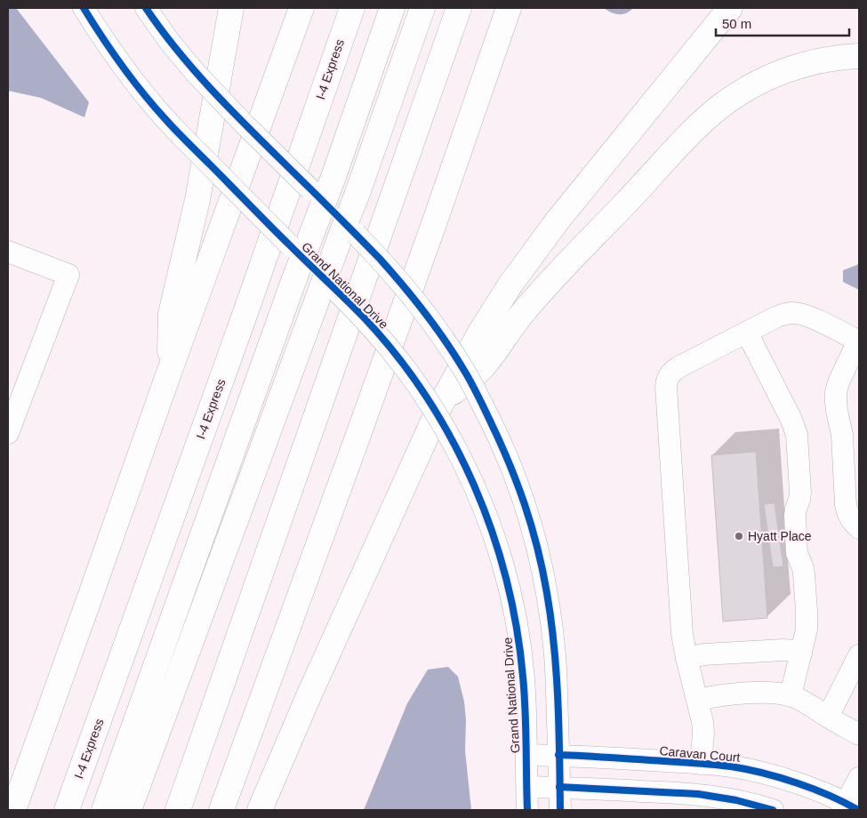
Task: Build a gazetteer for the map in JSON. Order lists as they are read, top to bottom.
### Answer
{
  "streets": {
    "highway": ["I-4 Express"],
    "street": ["Grand National Drive", "Caravan Court"]
  },
  "crossings": [
    ["Grand National Drive", "Caravan Court"]
  ],
  "places": ["Hyatt Place"],
  "scale_bar": "50 m"
}
